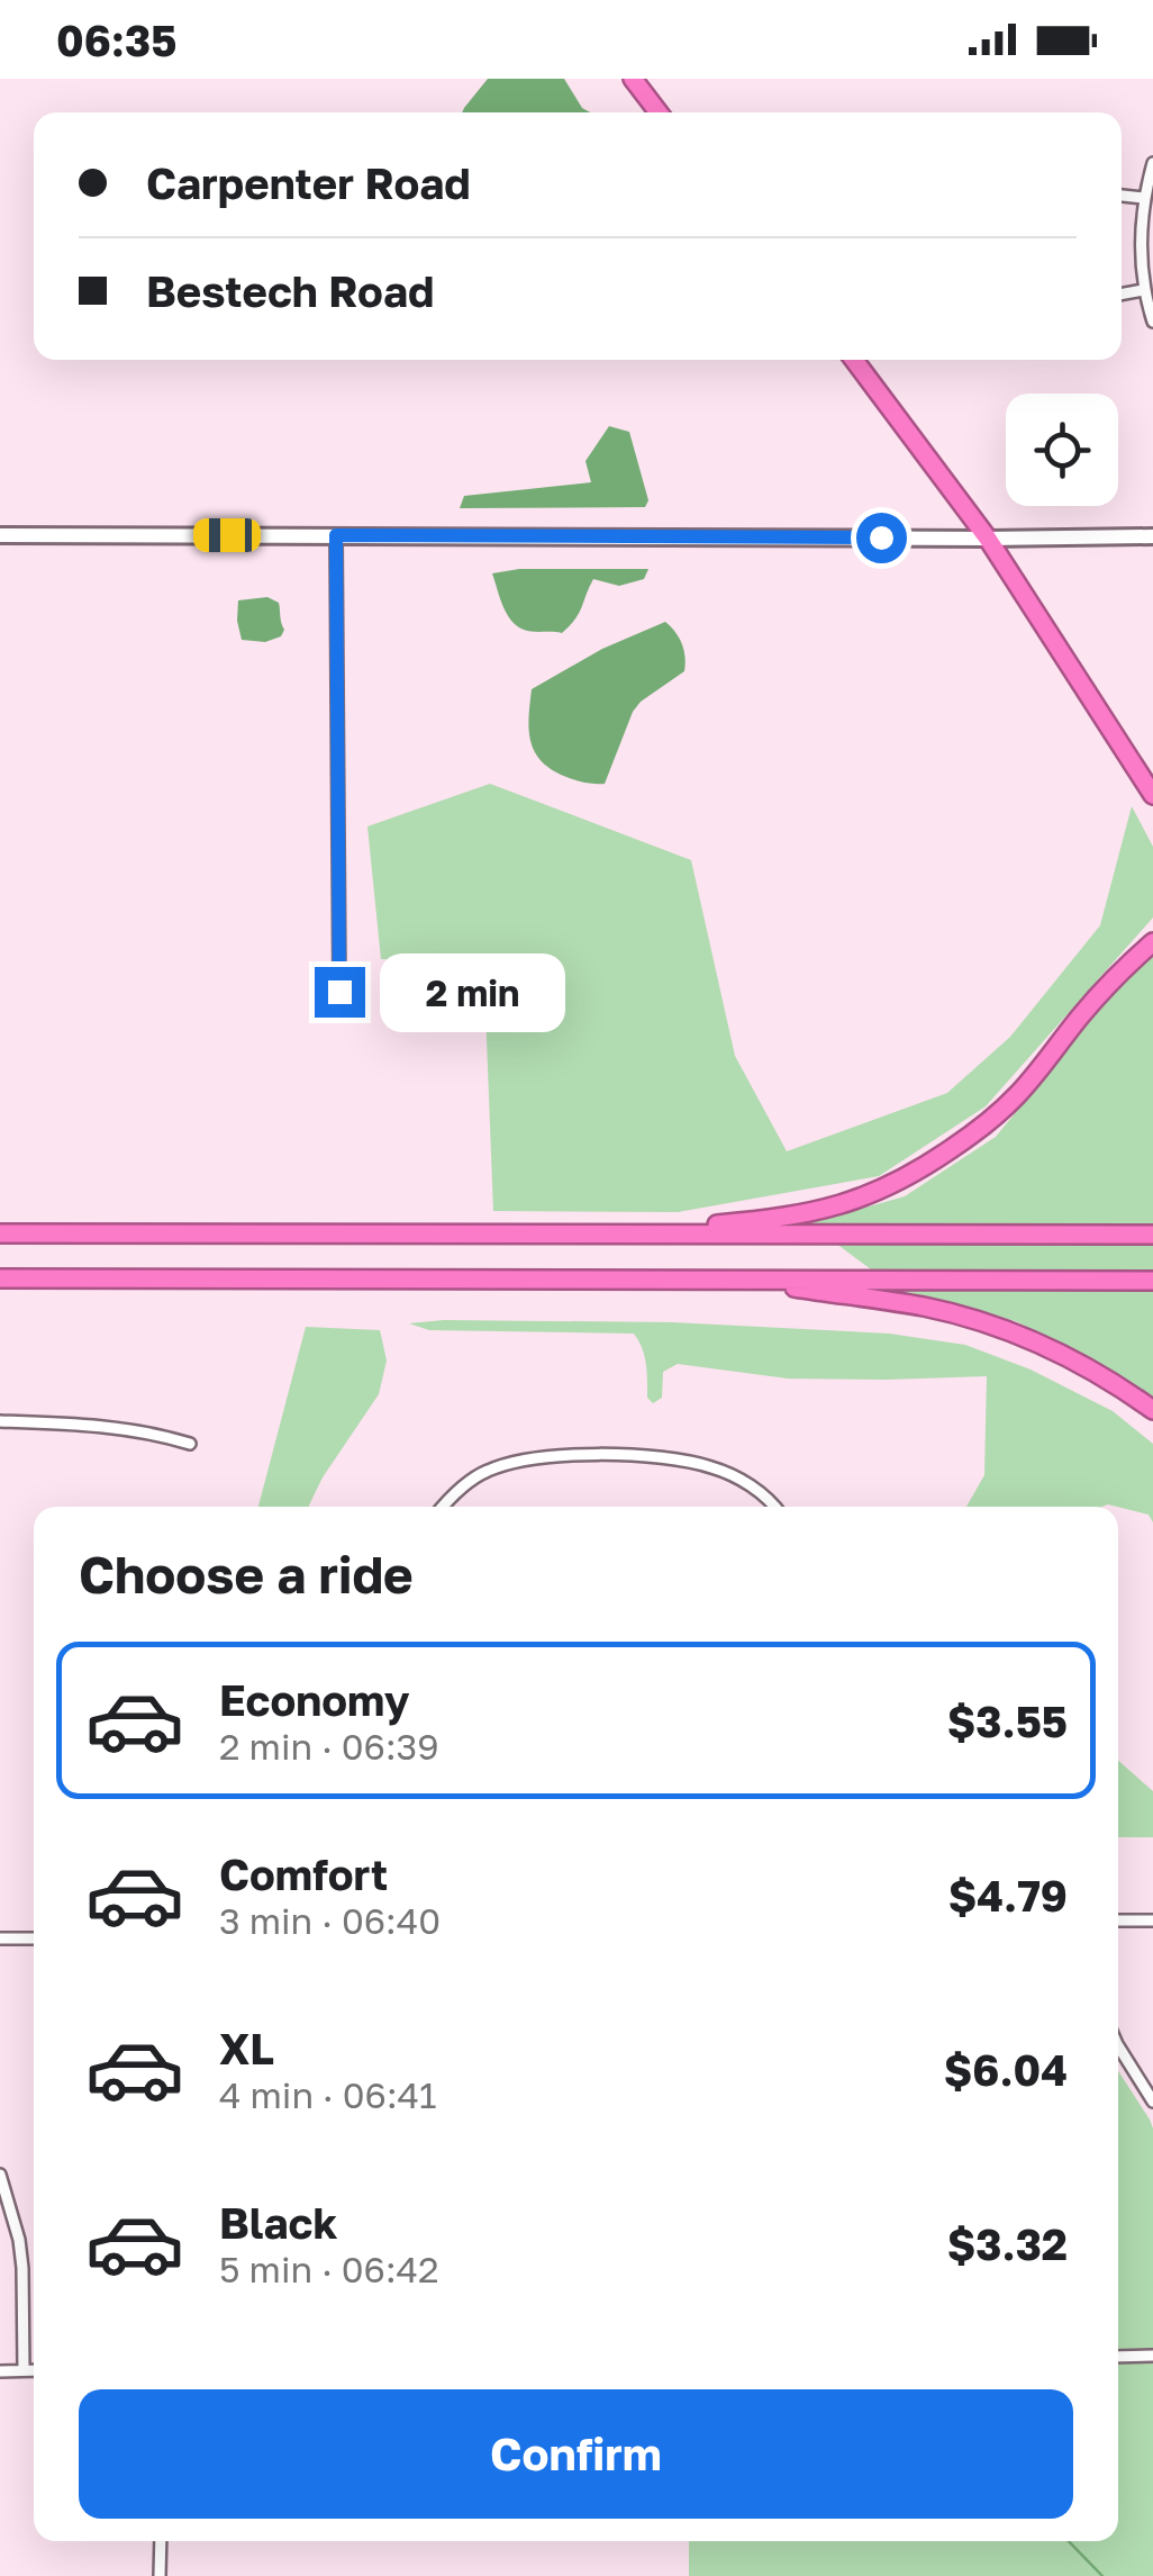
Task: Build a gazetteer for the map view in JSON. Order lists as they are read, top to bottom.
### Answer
{
  "page": {
    "status": "06:35",
    "banner": ["Carpenter Road", "Bestech Road"],
    "bubble": "2 min",
    "heading": "Choose a ride",
    "list": [
      {
        "name": "Economy",
        "note": "2 min · 06:39",
        "value": "$3.55"
      },
      {
        "name": "Comfort",
        "note": "3 min · 06:40",
        "value": "$4.79"
      },
      {
        "name": "XL",
        "note": "4 min · 06:41",
        "value": "$6.04"
      },
      {
        "name": "Black",
        "note": "5 min · 06:42",
        "value": "$3.32"
      }
    ],
    "buttons": "Confirm"
  }
}
